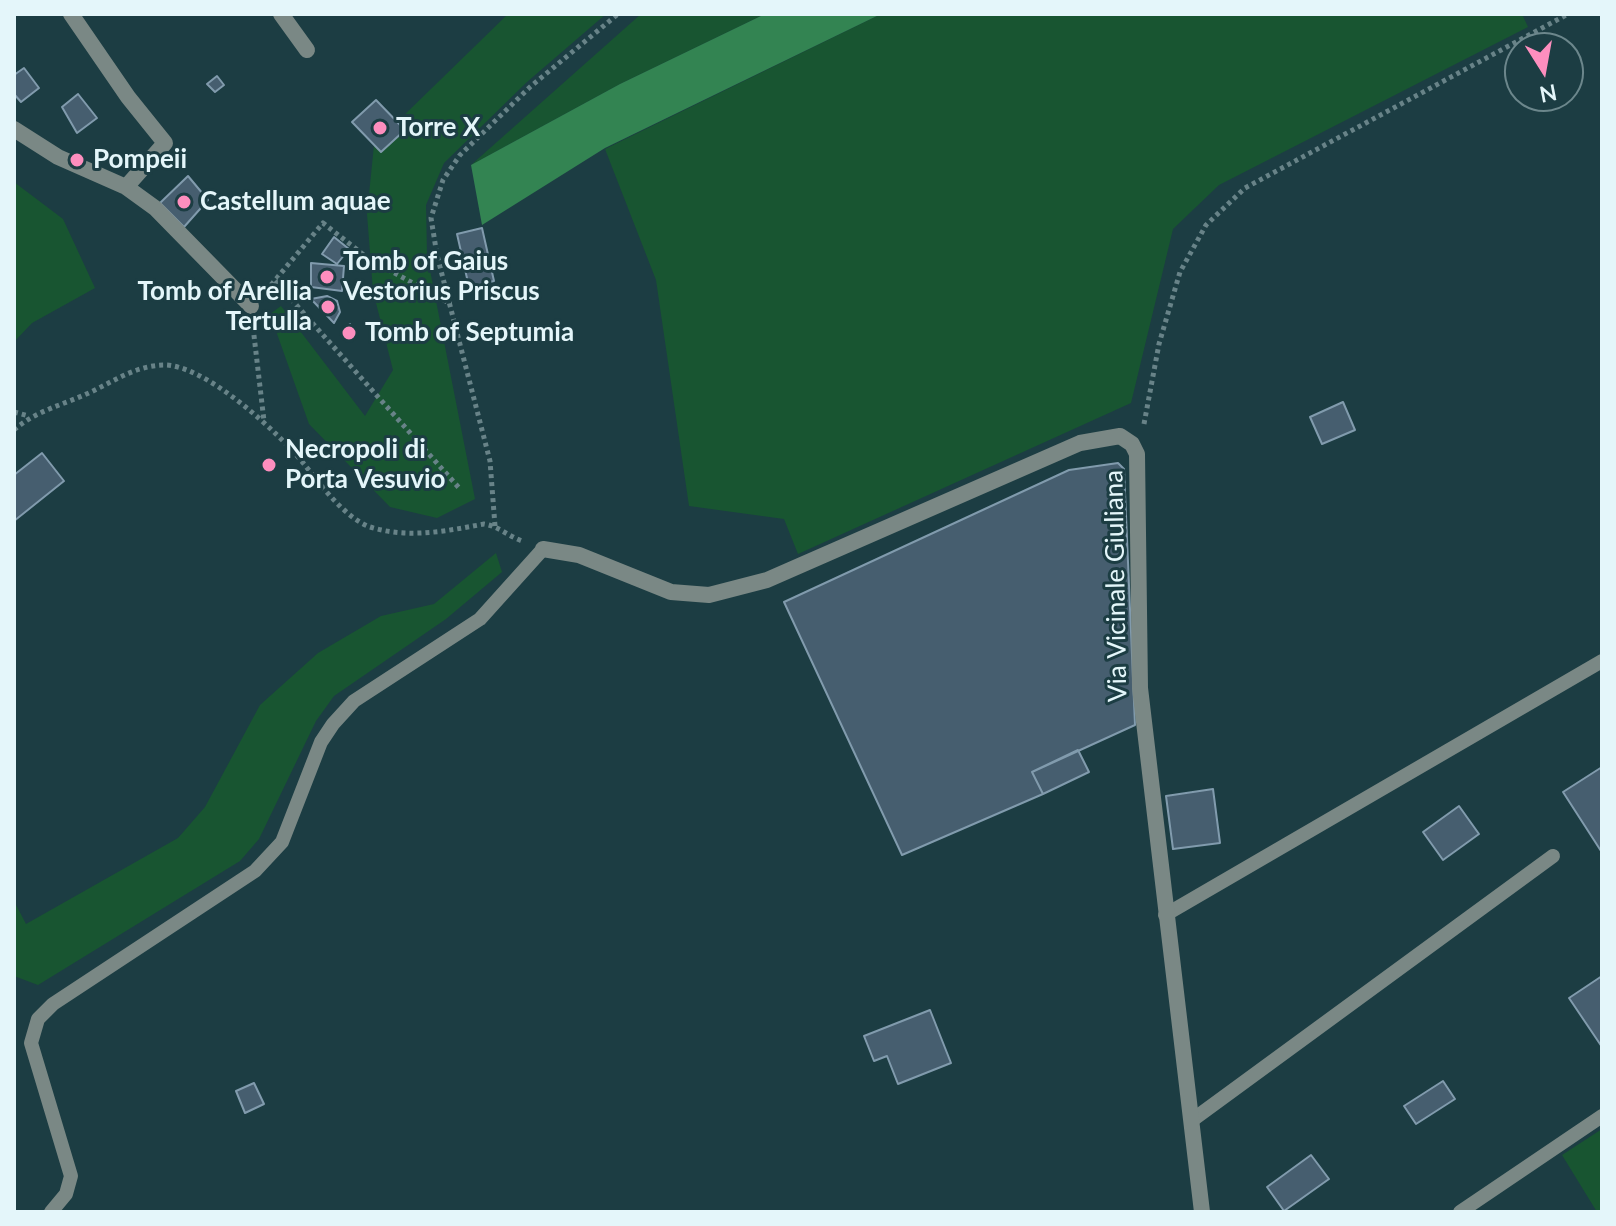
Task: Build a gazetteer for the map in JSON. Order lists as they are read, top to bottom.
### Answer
{
  "streets": {
    "street": ["Via Vicinale Giuliana"]
  },
  "places": [
    "Torre X",
    "Pompeii",
    "Castellum aquae",
    "Tomb of Gaius Vestorius Priscus",
    "Tomb of Arellia Tertulla",
    "Tomb of Septumia",
    "Necropoli di Porta Vesuvio"
  ],
  "north": "bottom"
}
